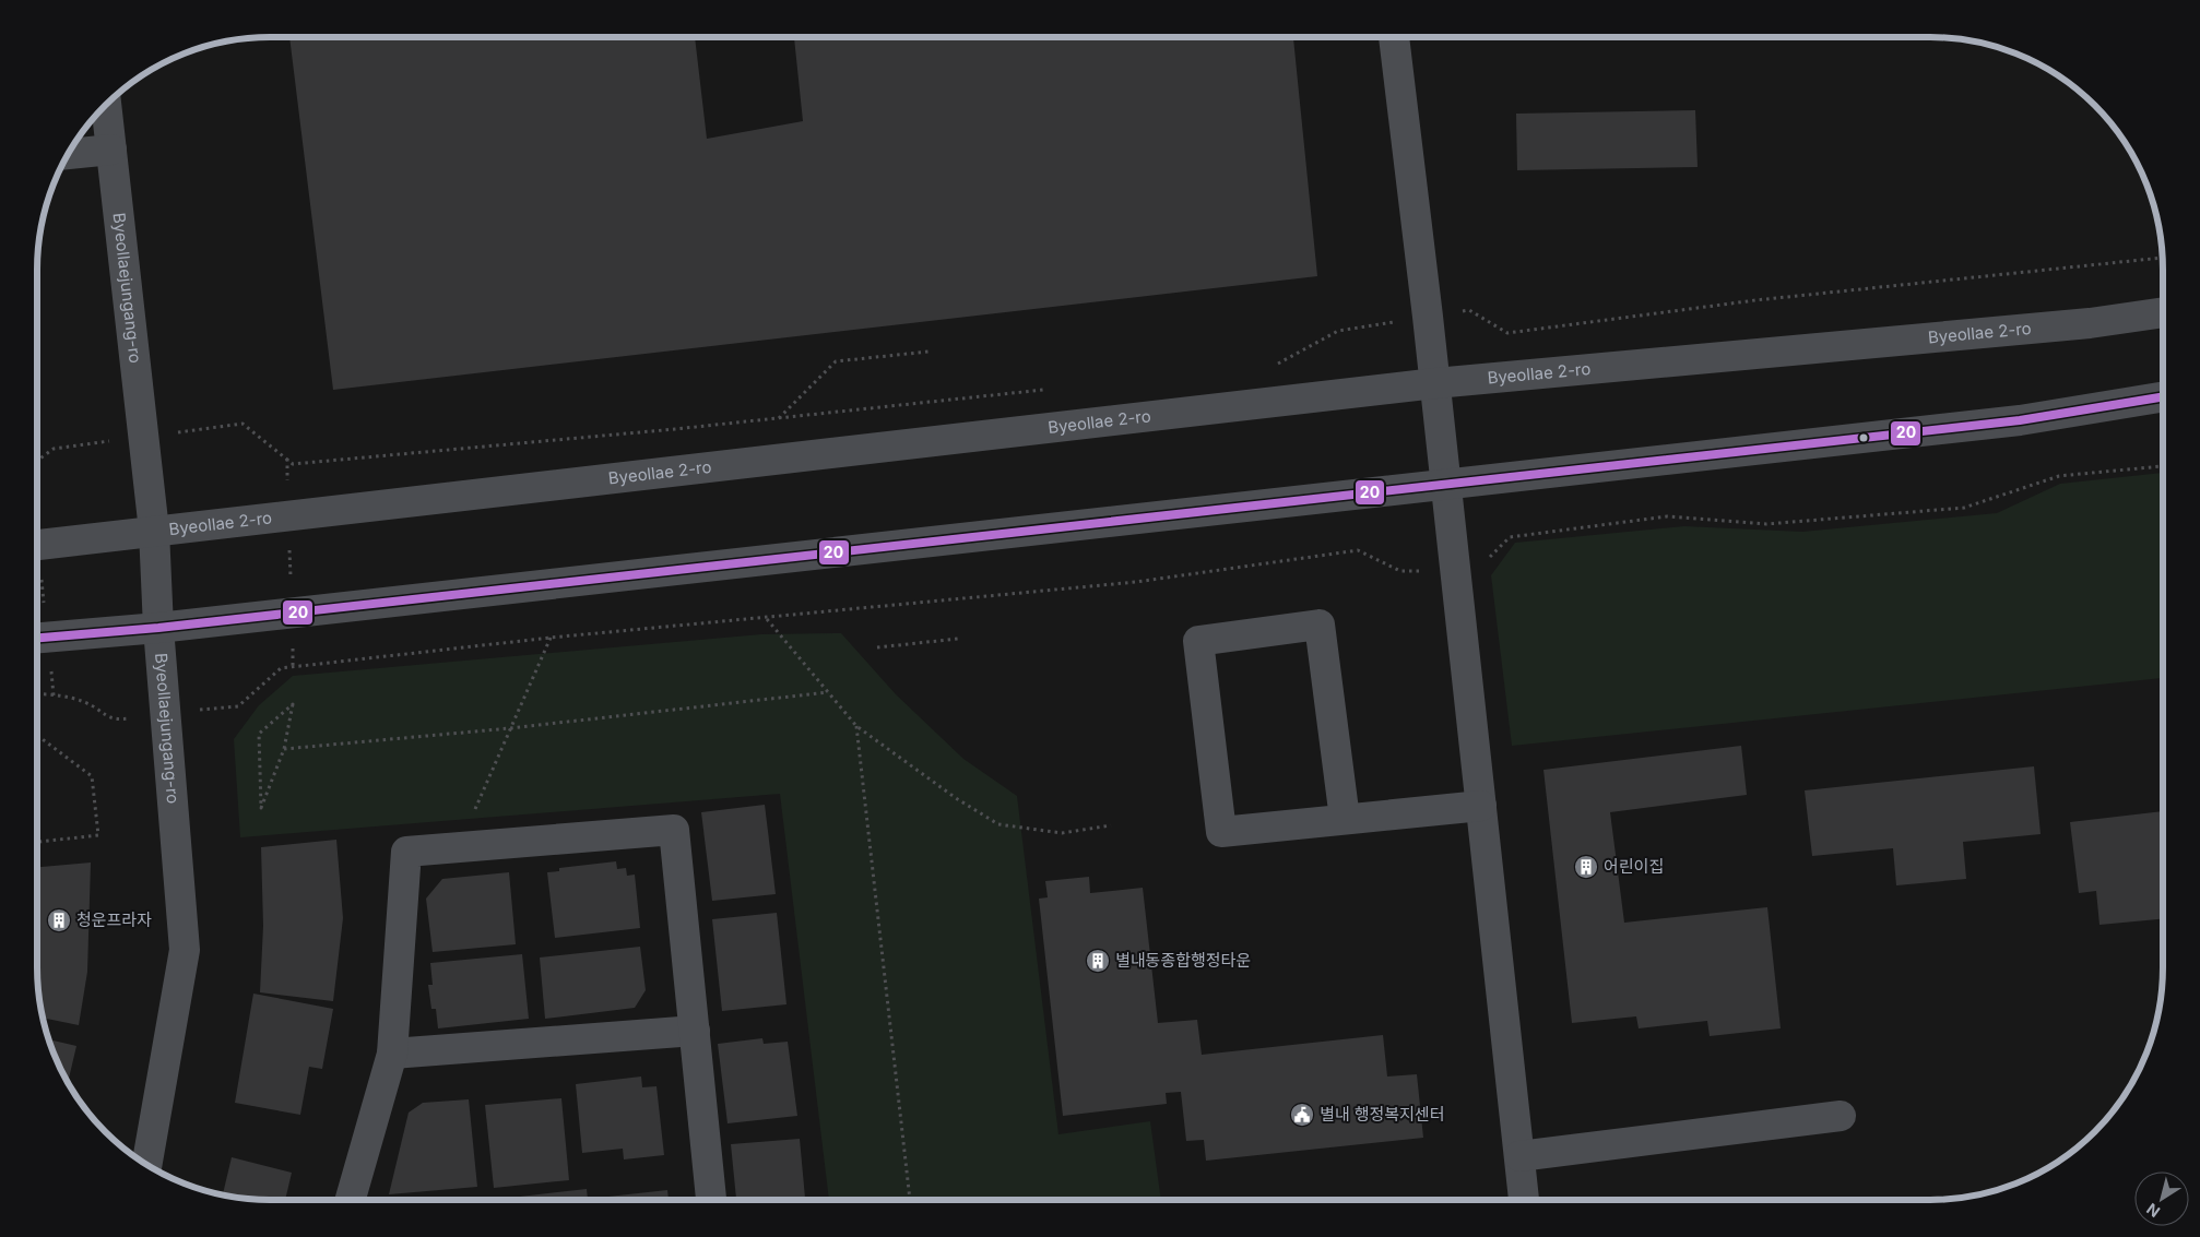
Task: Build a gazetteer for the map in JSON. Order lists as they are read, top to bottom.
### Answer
{
  "streets": {
    "street": ["Byeollaejungang-ro", "Byeollae 2-ro"]
  },
  "crossings": [
    ["Byeollaejungang-ro", "Byeollae 2-ro"]
  ],
  "places": {
    "building": ["어린이집", "청운프라자", "별내동종합행정타운"],
    "public building": ["별내 행정복지센터"]
  },
  "lines": ["transit line 20"],
  "north": "bottom left"
}
